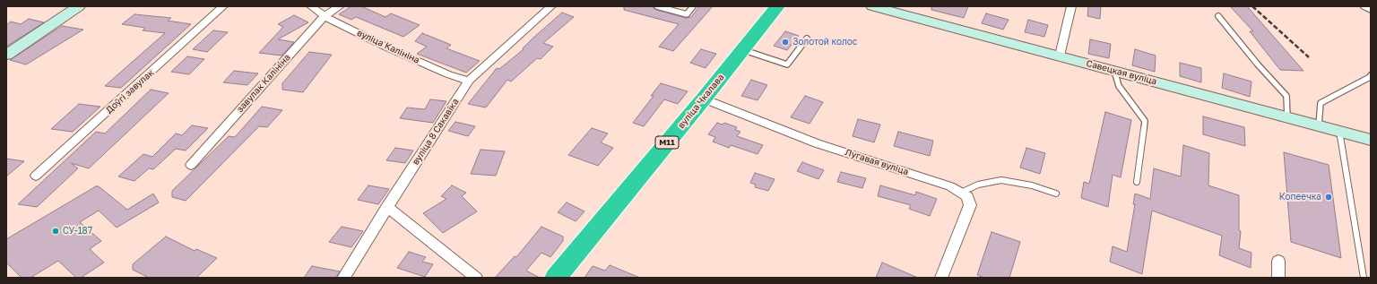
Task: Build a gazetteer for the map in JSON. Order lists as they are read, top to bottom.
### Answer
{
  "streets": {
    "highway": ["вуліца Чкалава", "М11"],
    "main road": ["Савецкая вуліца"],
    "street": [
      "вуліца Калініна",
      "завулак Калініна",
      "Доўгі завулак",
      "вуліца 8 Сакавіка",
      "Лугавая вуліца"
    ]
  },
  "crossings": [
    ["вуліца Калініна", "завулак Калініна"],
    ["вуліца Калініна", "вуліца 8 Сакавіка"],
    ["вуліца Чкалава", "Лугавая вуліца"]
  ],
  "places": ["Золотой колос", "Копеечка", "СУ-187"]
}
